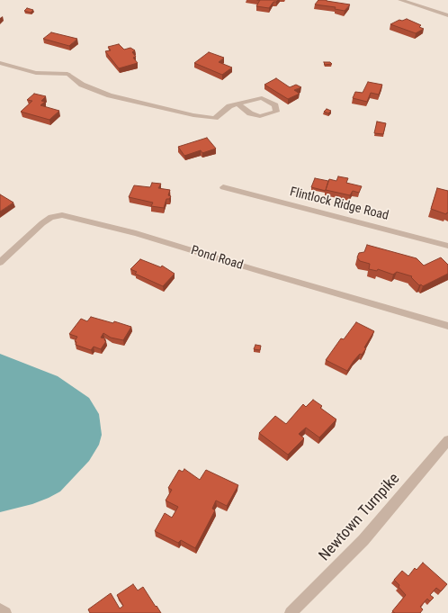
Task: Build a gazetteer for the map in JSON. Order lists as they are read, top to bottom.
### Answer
{
  "streets": {
    "street": ["Flintlock Ridge Road", "Pond Road", "Newtown Turnpike"]
  }
}
